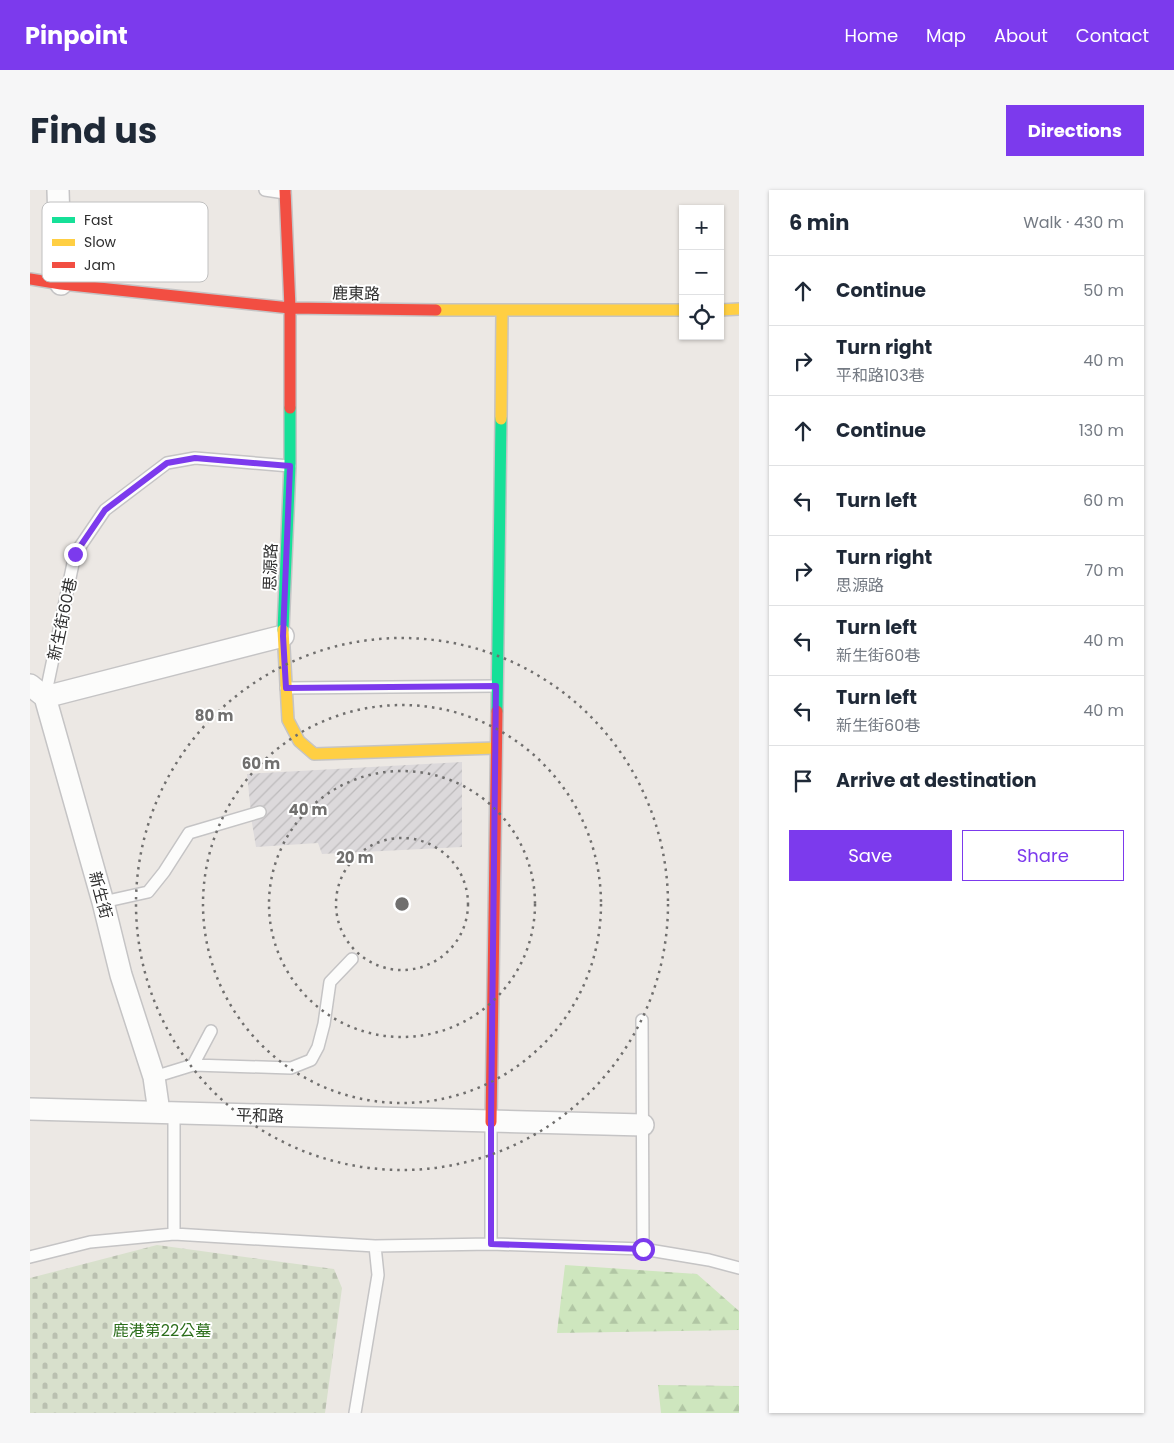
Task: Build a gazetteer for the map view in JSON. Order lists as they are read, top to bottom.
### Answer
{
  "streets": {
    "street": [
      "鹿東路",
      "思源路",
      "新生街",
      "平和路"
    ],
    "lane": ["新生街60巷"]
  },
  "crossings": [
    ["鹿東路", "思源路"],
    ["思源路", "新生街60巷"],
    ["新生街60巷", "新生街"],
    ["新生街", "平和路"]
  ],
  "parks": ["鹿港第22公墓"],
  "legend": ["Fast", "Slow", "Jam"],
  "page": {
    "header": "Pinpoint",
    "nav": [
      "Home",
      "Map",
      "About",
      "Contact"
    ],
    "title": "Find us",
    "buttons": [
      "Directions",
      ["Save", "Share"]
    ],
    "heading": ["6 min", "Walk · 430 m"],
    "map_buttons": ["+", "−"],
    "list": [
      ["Continue", "50 m"],
      ["Turn right", "平和路103巷", "40 m"],
      ["Continue", "130 m"],
      ["Turn left", "60 m"],
      ["Turn right", "思源路", "70 m"],
      ["Turn left", "新生街60巷", "40 m"],
      ["Turn left", "新生街60巷", "40 m"],
      "Arrive at destination"
    ]
  },
  "rings": [
    "80 m",
    "60 m",
    "40 m",
    "20 m"
  ]
}
